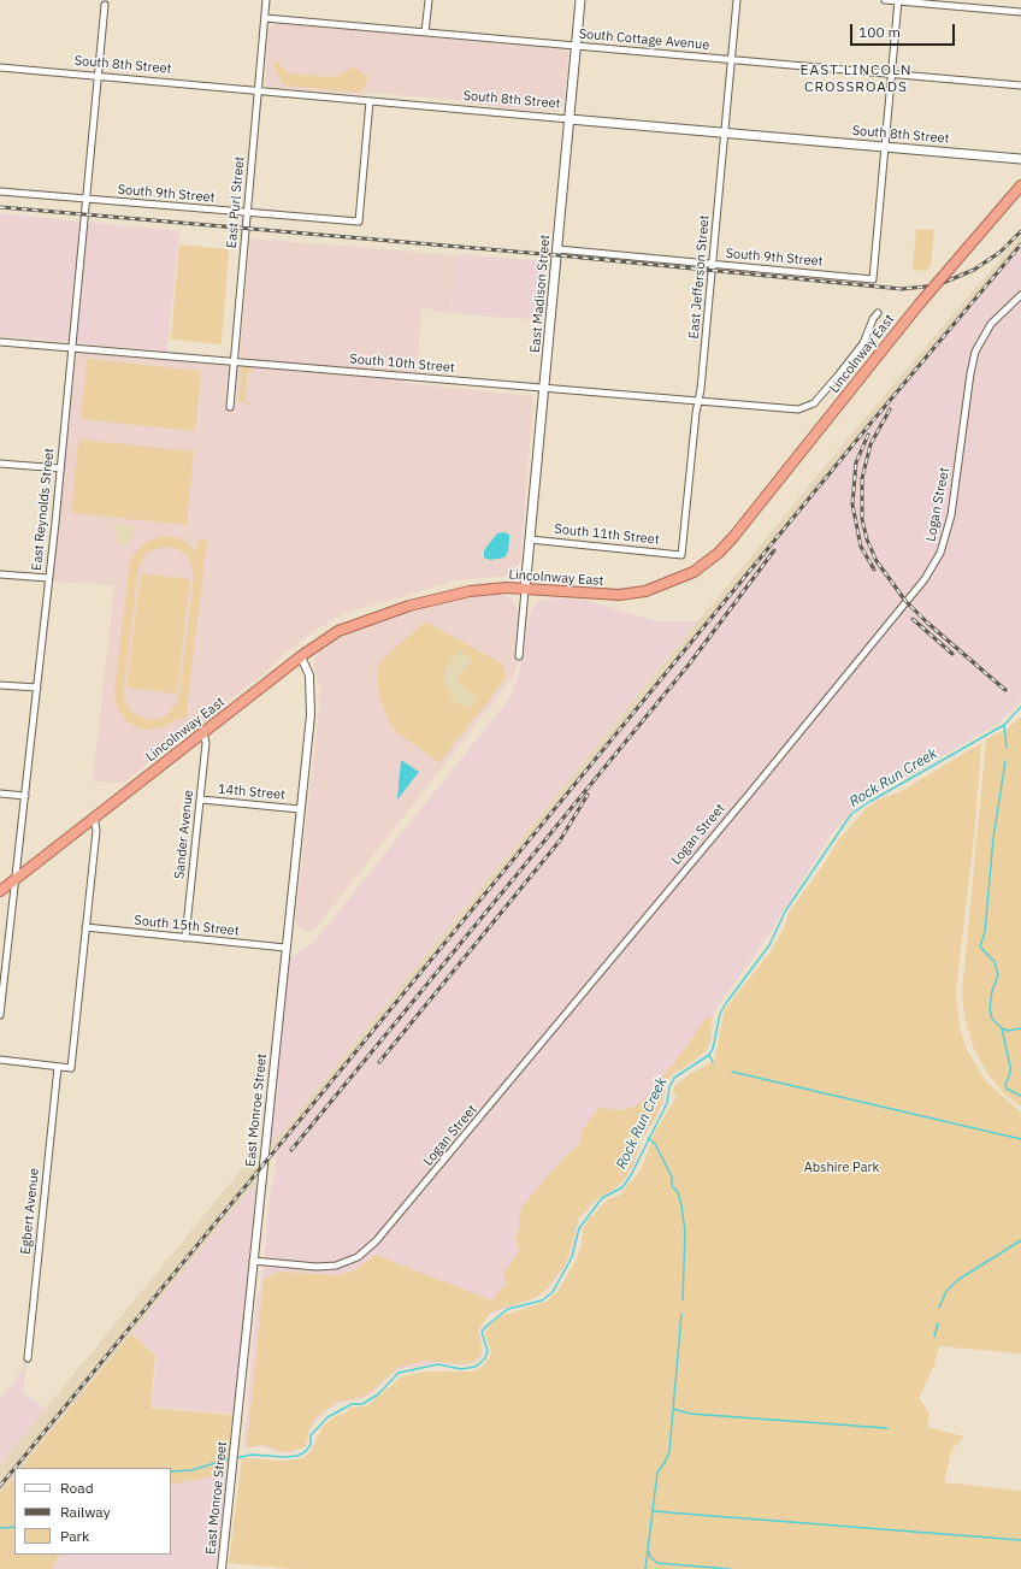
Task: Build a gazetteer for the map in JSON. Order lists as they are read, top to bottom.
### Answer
{
  "streets": {
    "highway": ["Lincolnway East"],
    "main road": ["South 8th Street", "East Madison Street"],
    "street": [
      "South Cottage Avenue",
      "South 9th Street",
      "East Purl Street",
      "East Jefferson Street",
      "South 10th Street",
      "Logan Street",
      "East Reynolds Street",
      "South 11th Street",
      "14th Street",
      "Sander Avenue",
      "South 15th Street",
      "East Monroe Street",
      "Egbert Avenue"
    ]
  },
  "crossings": [
    ["South Cottage Avenue", "East Purl Street"],
    ["South Cottage Avenue", "East Jefferson Street"],
    ["South Cottage Avenue", "East Madison Street"],
    ["South 8th Street", "South 9th Street"],
    ["South 8th Street", "East Purl Street"],
    ["South 8th Street", "East Jefferson Street"],
    ["South 8th Street", "East Madison Street"],
    ["South 8th Street", "East Reynolds Street"],
    ["South 9th Street", "East Purl Street"],
    ["South 9th Street", "East Jefferson Street"],
    ["South 9th Street", "East Madison Street"],
    ["South 9th Street", "East Reynolds Street"],
    ["East Purl Street", "South 10th Street"],
    ["East Jefferson Street", "South 10th Street"],
    ["East Jefferson Street", "South 11th Street"],
    ["East Madison Street", "Lincolnway East"],
    ["East Madison Street", "South 10th Street"],
    ["East Madison Street", "South 11th Street"],
    ["Lincolnway East", "East Reynolds Street"],
    ["Lincolnway East", "Sander Avenue"],
    ["Lincolnway East", "East Monroe Street"],
    ["South 10th Street", "East Reynolds Street"],
    ["Logan Street", "East Monroe Street"],
    ["14th Street", "Sander Avenue"],
    ["14th Street", "East Monroe Street"],
    ["Sander Avenue", "South 15th Street"],
    ["South 15th Street", "East Monroe Street"]
  ],
  "districts": ["EAST LINCOLN CROSSROADS"],
  "water": ["Rock Run Creek"],
  "parks": ["Abshire Park"],
  "legend": ["Road", "Railway", "Park"],
  "scale_bar": "100 m"
}
